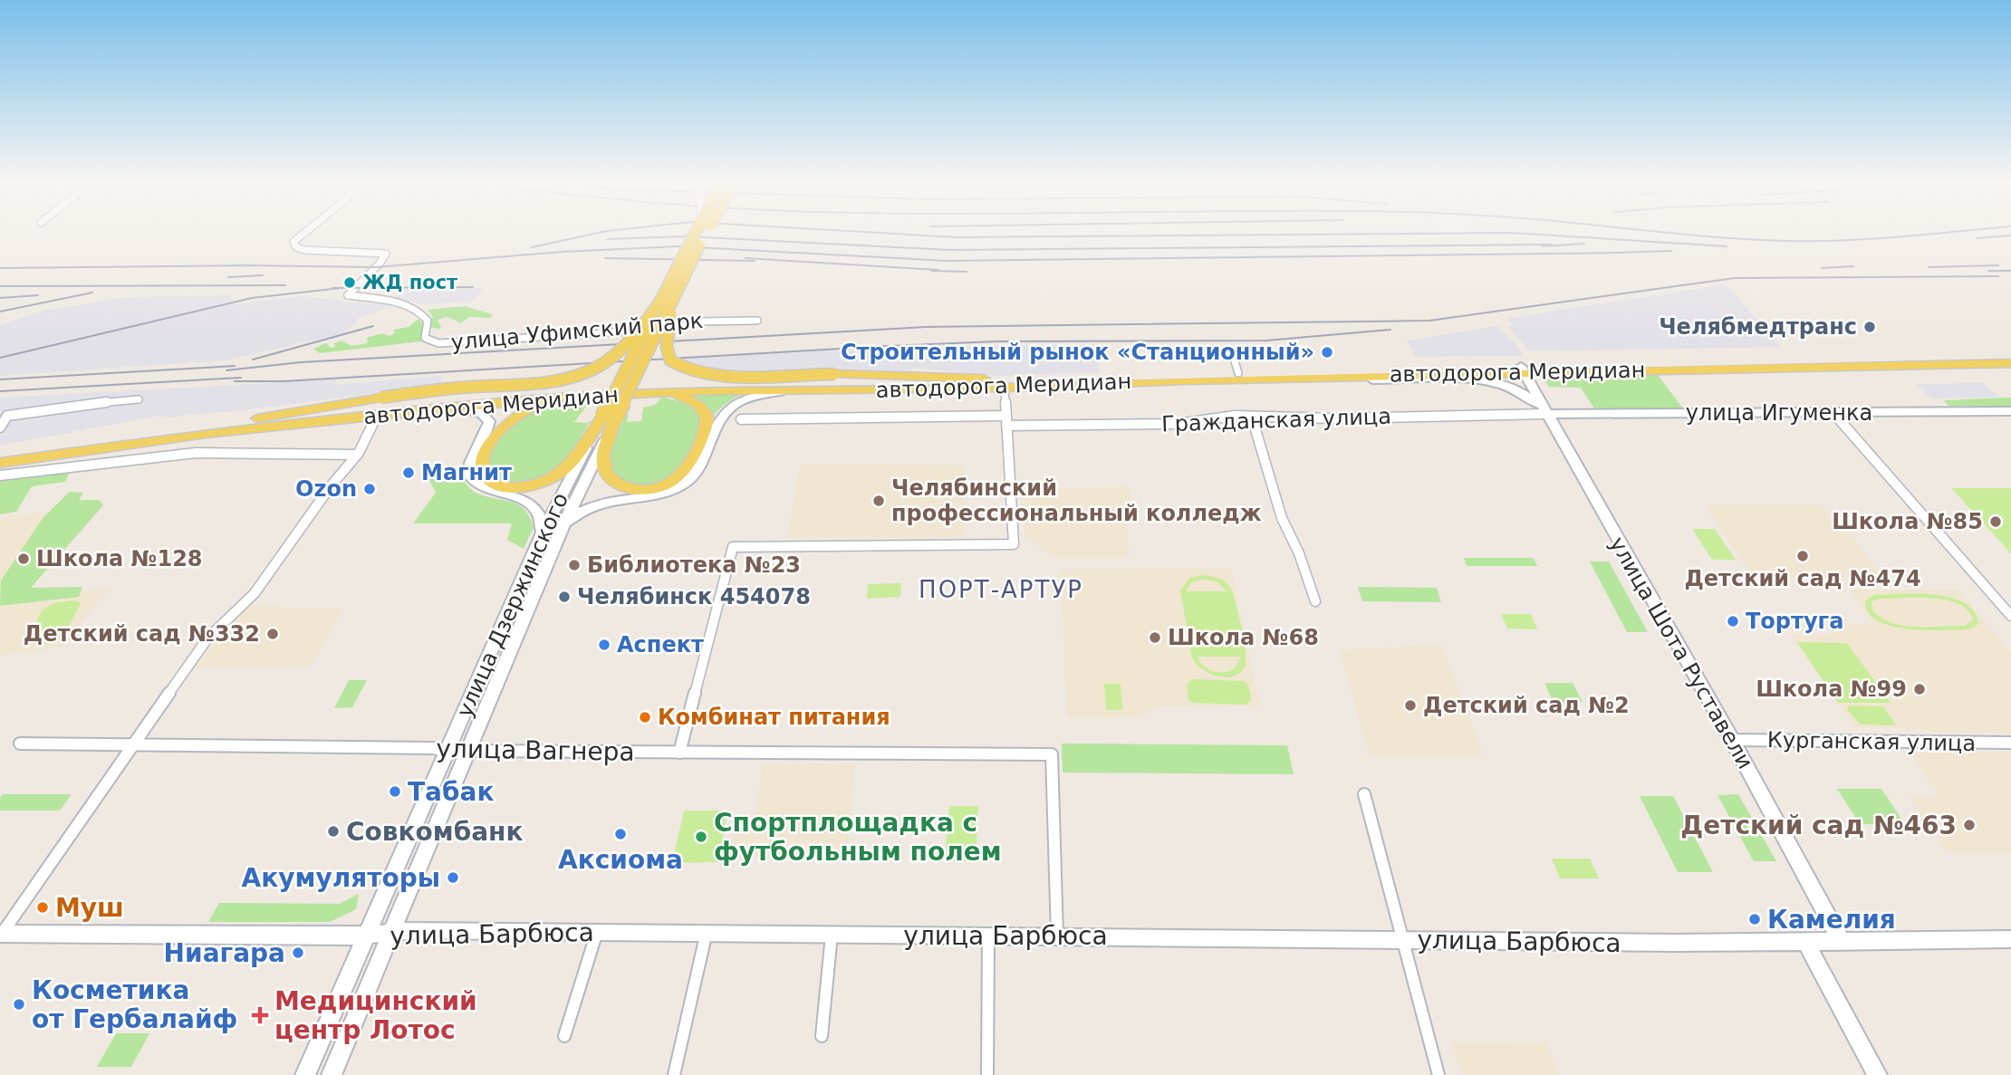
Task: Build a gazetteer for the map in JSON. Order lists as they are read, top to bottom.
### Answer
{
  "streets": {
    "main road": ["автодорога Меридиан"],
    "street": [
      "улица Уфимский парк",
      "улица Игуменка",
      "Гражданская улица",
      "улица Дзержинского",
      "улица Шота Руставели",
      "Курганская улица",
      "улица Вагнера",
      "улица Барбюса"
    ]
  },
  "crossings": [
    ["автодорога Меридиан", "улица Шота Руставели"],
    ["улица Игуменка", "Гражданская улица"],
    ["улица Игуменка", "улица Шота Руставели"],
    ["Гражданская улица", "улица Шота Руставели"],
    ["улица Дзержинского", "улица Вагнера"],
    ["улица Дзержинского", "улица Барбюса"],
    ["улица Шота Руставели", "Курганская улица"],
    ["улица Шота Руставели", "улица Барбюса"],
    ["улица Вагнера", "улица Барбюса"]
  ],
  "districts": ["ПОРТ-АРТУР"],
  "places": {
    "other": [
      "ЖД пост",
      "Челябмедтранс",
      "Строительный рынок «Станционный»",
      "Магнит",
      "Ozon",
      "Челябинский профессиональный колледж",
      "Школа №85",
      "Детский сад №474",
      "Школа №128",
      "Библиотека №23",
      "Челябинск 454078",
      "Тортуга",
      "Детский cад №332",
      "Школа №68",
      "Аспект",
      "Школа №99",
      "Детский сад №2",
      "Комбинат питания",
      "Табак",
      "Детский сад №463",
      "Совкомбанк",
      "Аксиома",
      "Спортплощадка с футбольным полем",
      "Акумуляторы",
      "Муш",
      "Камелия",
      "Ниагара",
      "Косметика от Гербалайф"
    ],
    "health": ["Медицинский центр Лотос"]
  }
}
